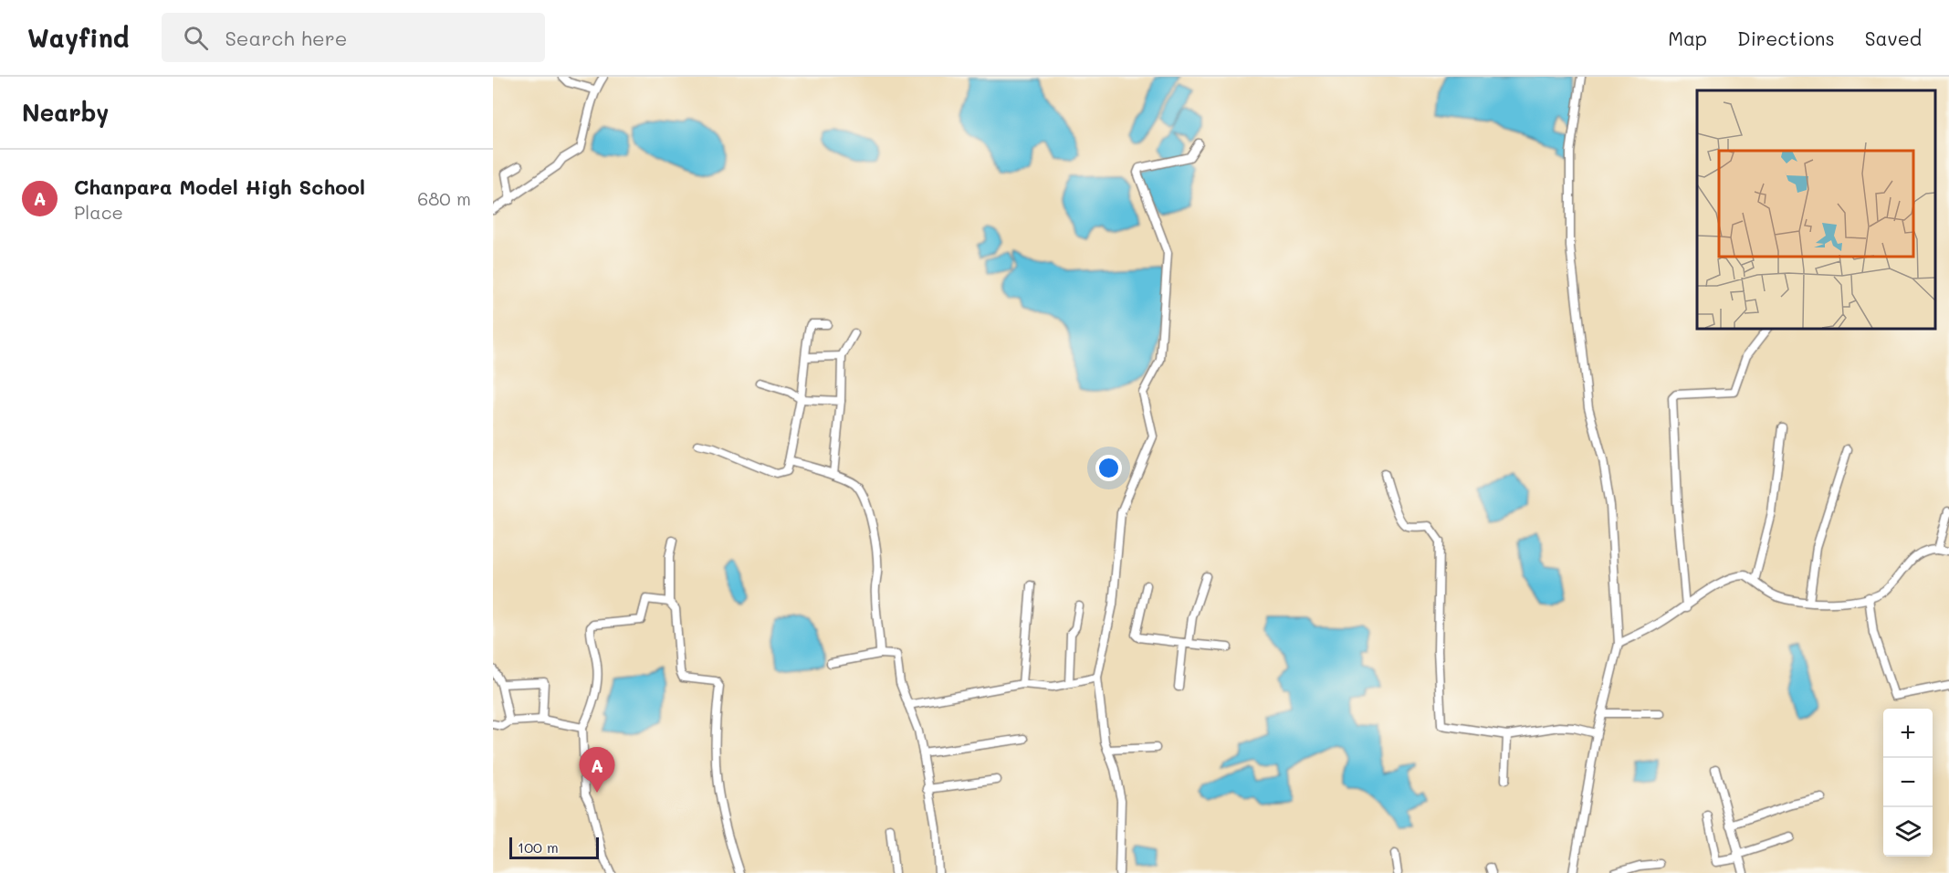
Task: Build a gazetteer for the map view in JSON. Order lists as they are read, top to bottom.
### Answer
{
  "scale_bar": "100 m",
  "page": {
    "header": "Wayfind",
    "search": "Search here",
    "nav": ["Map", "Directions", "Saved"],
    "heading": "Nearby",
    "list": [
      {
        "mark": "A",
        "name": "Chanpara Model High School",
        "note": "Place",
        "value": "680 m"
      }
    ],
    "map_buttons": ["+", "−"],
    "pins": "A",
    "scale": "100 m"
  }
}
